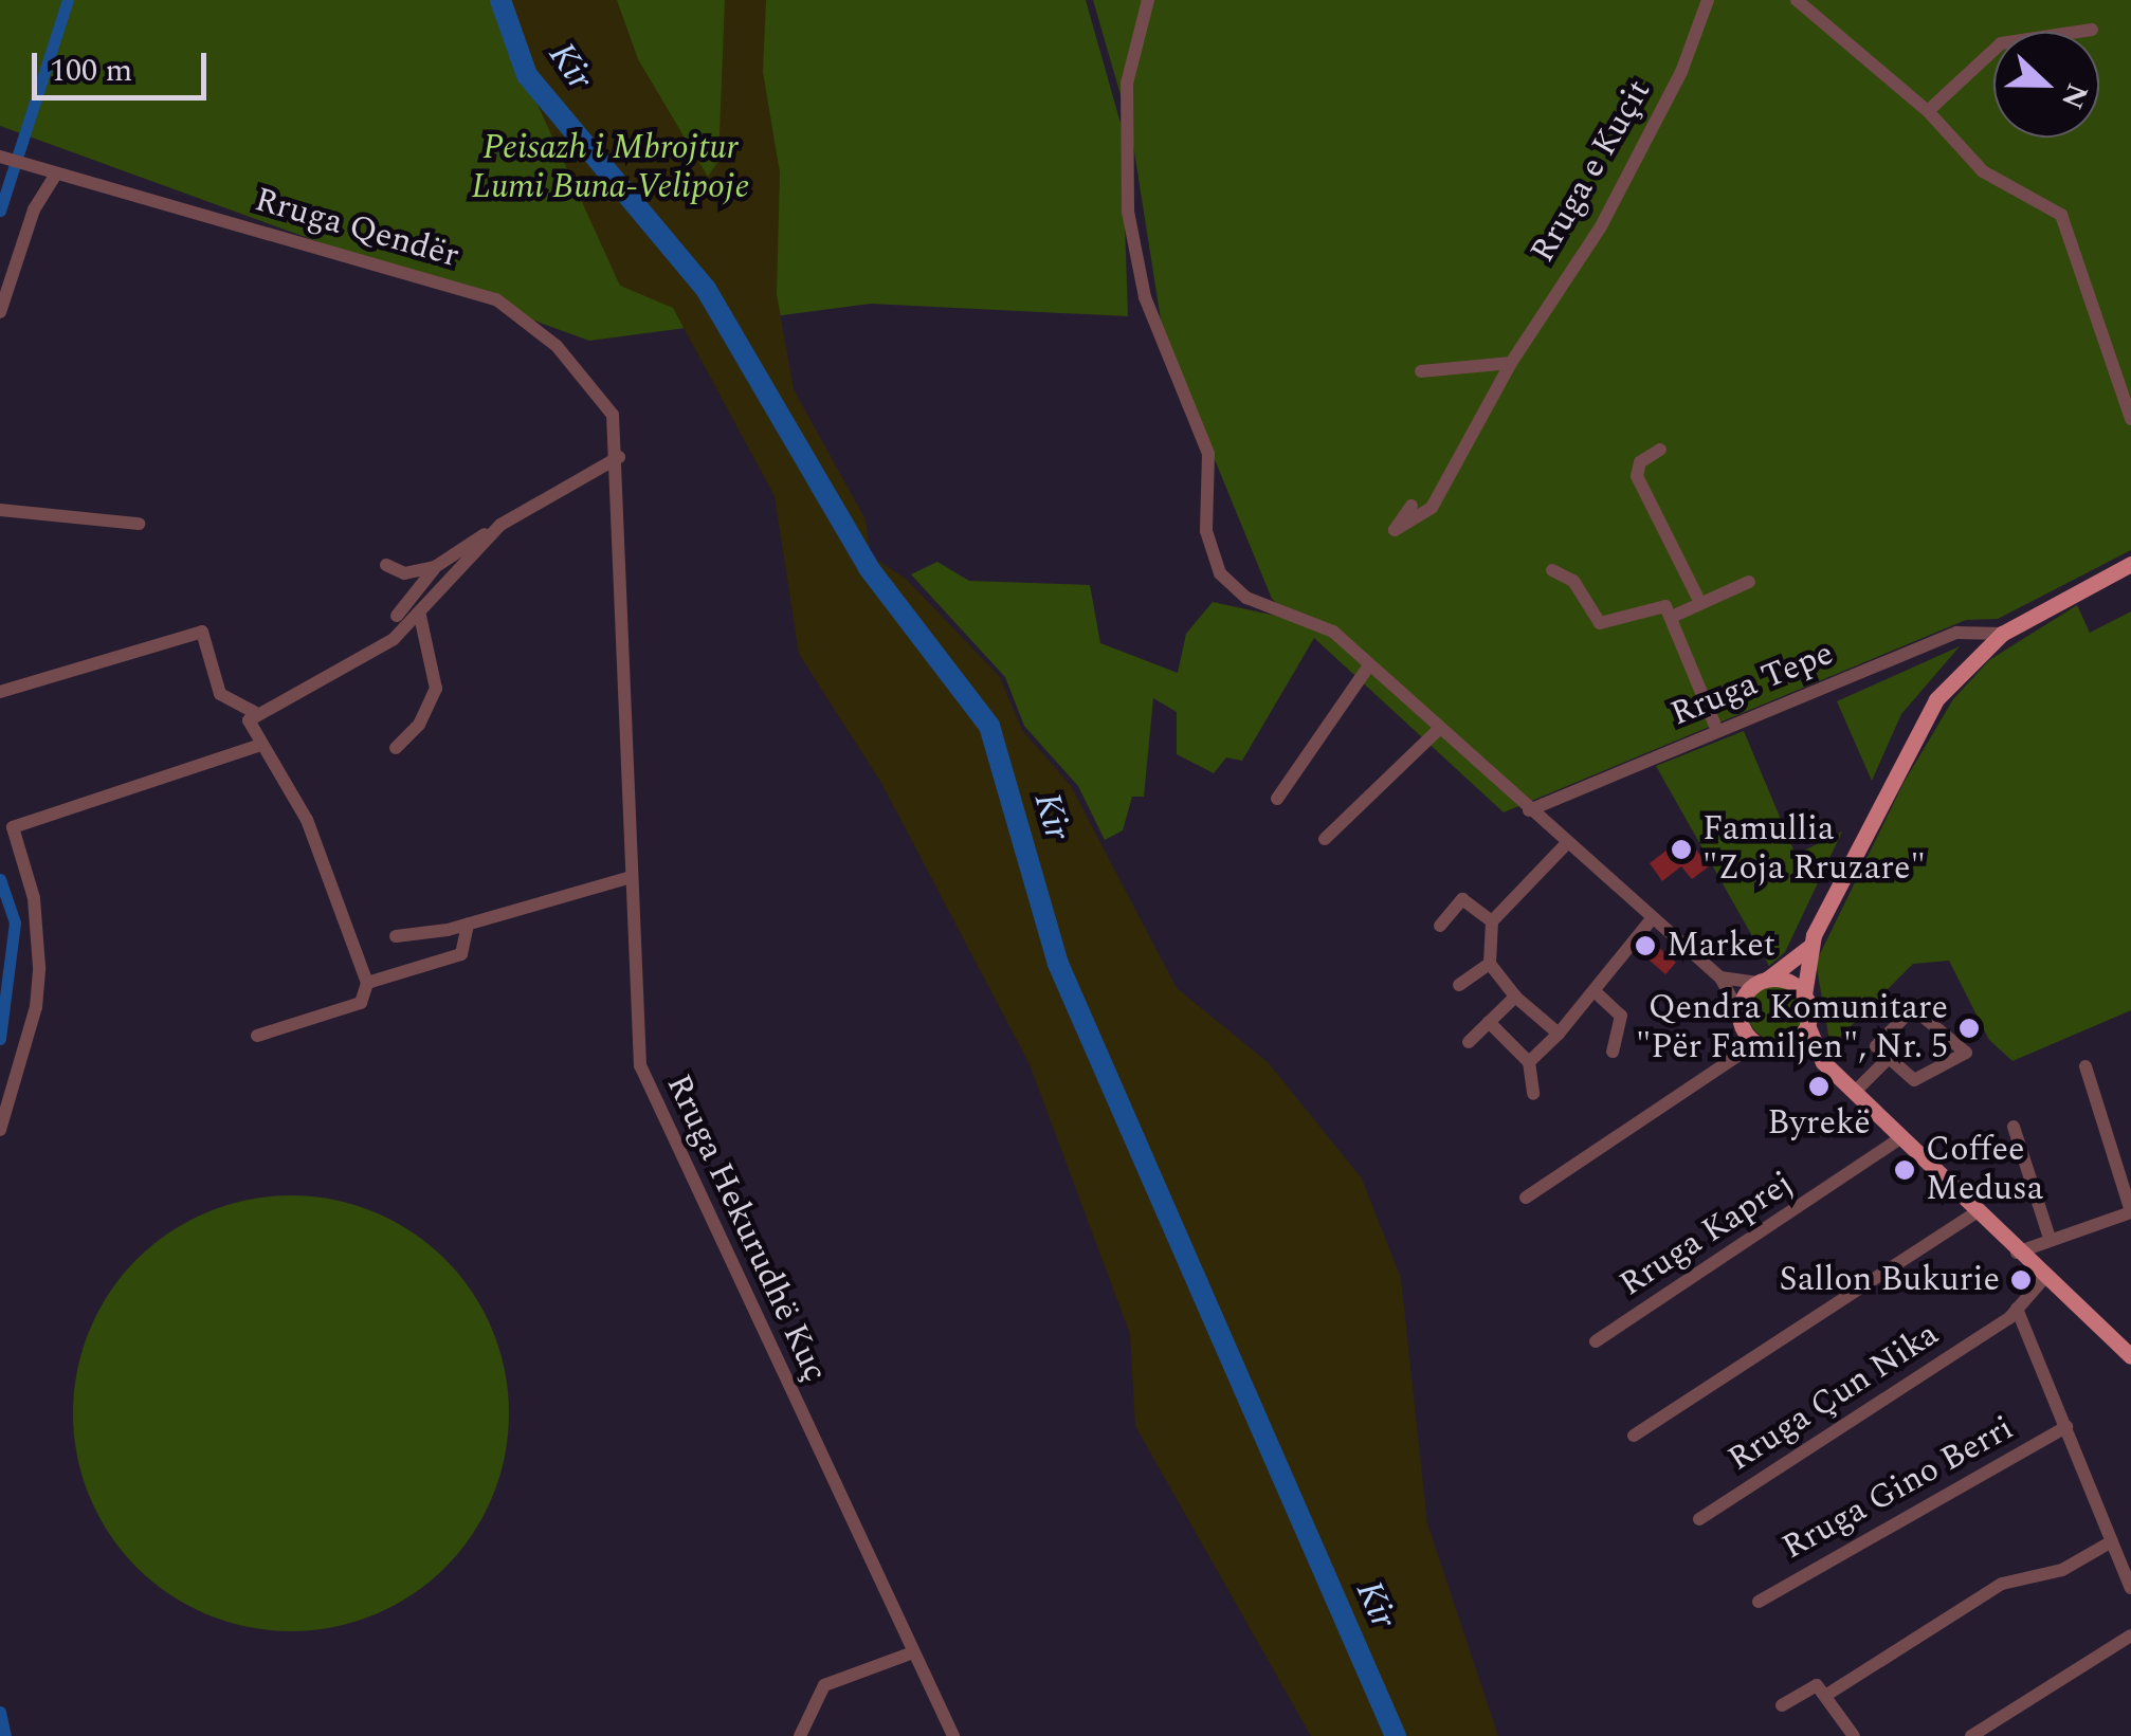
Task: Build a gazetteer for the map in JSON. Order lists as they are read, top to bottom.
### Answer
{
  "streets": {
    "main road": ["Rruga Tepe"],
    "street": [
      "Rruga e Kuçit",
      "Rruga Qendër",
      "Rruga Hekurudhë Kuç",
      "Rruga Kaprej",
      "Rruga Çun Nika",
      "Rruga Gino Berri"
    ]
  },
  "crossings": [
    ["Rruga Qendër", "Rruga Hekurudhë Kuç"]
  ],
  "water": ["Kir"],
  "parks": ["Peisazh i Mbrojtur Lumi Buna-Velipoje"],
  "places": [
    "Famullia \"Zoja Rruzare\"",
    "Market",
    "Qendra Komunitare \"Për Familjen\", Nr. 5",
    "Byrekë",
    "Coffee Medusa",
    "Sallon Bukurie"
  ],
  "scale_bar": "100 m",
  "north": "right"
}
